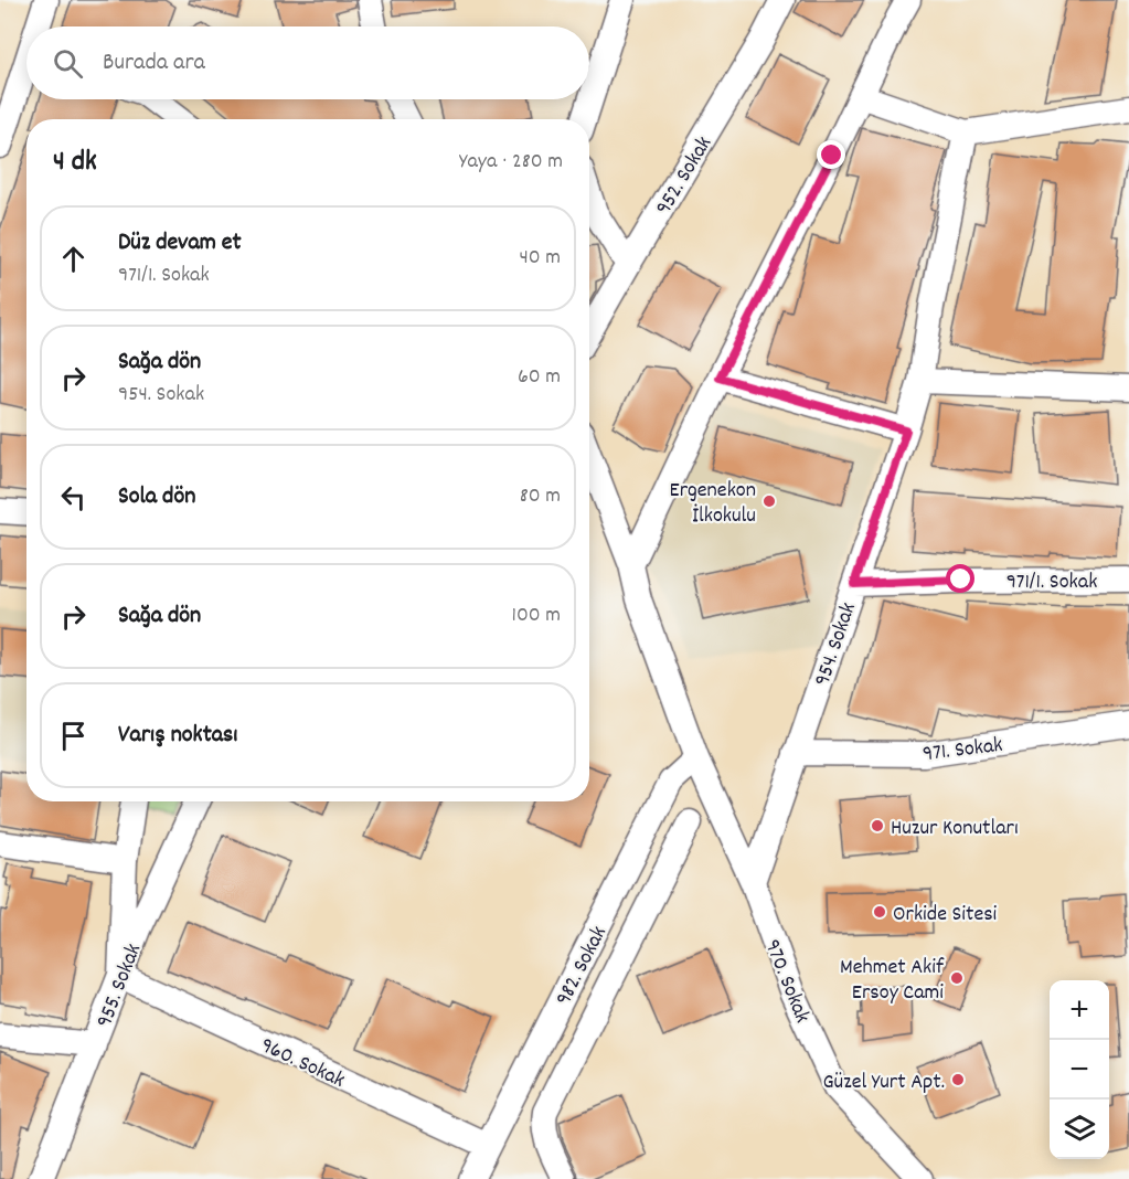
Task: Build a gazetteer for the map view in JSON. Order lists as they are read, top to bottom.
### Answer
{
  "streets": {
    "street": [
      "952. Sokak",
      "971/1. Sokak",
      "954. Sokak",
      "971. Sokak",
      "982. Sokak",
      "970. Sokak",
      "955. Sokak",
      "960. Sokak"
    ]
  },
  "crossings": [
    ["971/1. Sokak", "954. Sokak"],
    ["954. Sokak", "971. Sokak"],
    ["954. Sokak", "970. Sokak"],
    ["982. Sokak", "970. Sokak"],
    ["982. Sokak", "960. Sokak"],
    ["955. Sokak", "960. Sokak"]
  ],
  "places": [
    "Ergenekon İlkokulu",
    "Huzur Konutları",
    "Orkide Sitesi",
    "Mehmet Akif Ersoy Cami",
    "Güzel Yurt Apt."
  ],
  "page": {
    "search": "Burada ara",
    "heading": ["4 dk", "Yaya · 280 m"],
    "list": [
      ["Düz devam et", "971/1. Sokak", "40 m"],
      ["Sağa dön", "954. Sokak", "60 m"],
      ["Sola dön", "80 m"],
      ["Sağa dön", "100 m"],
      "Varış noktası"
    ],
    "map_buttons": ["+", "−"]
  }
}
